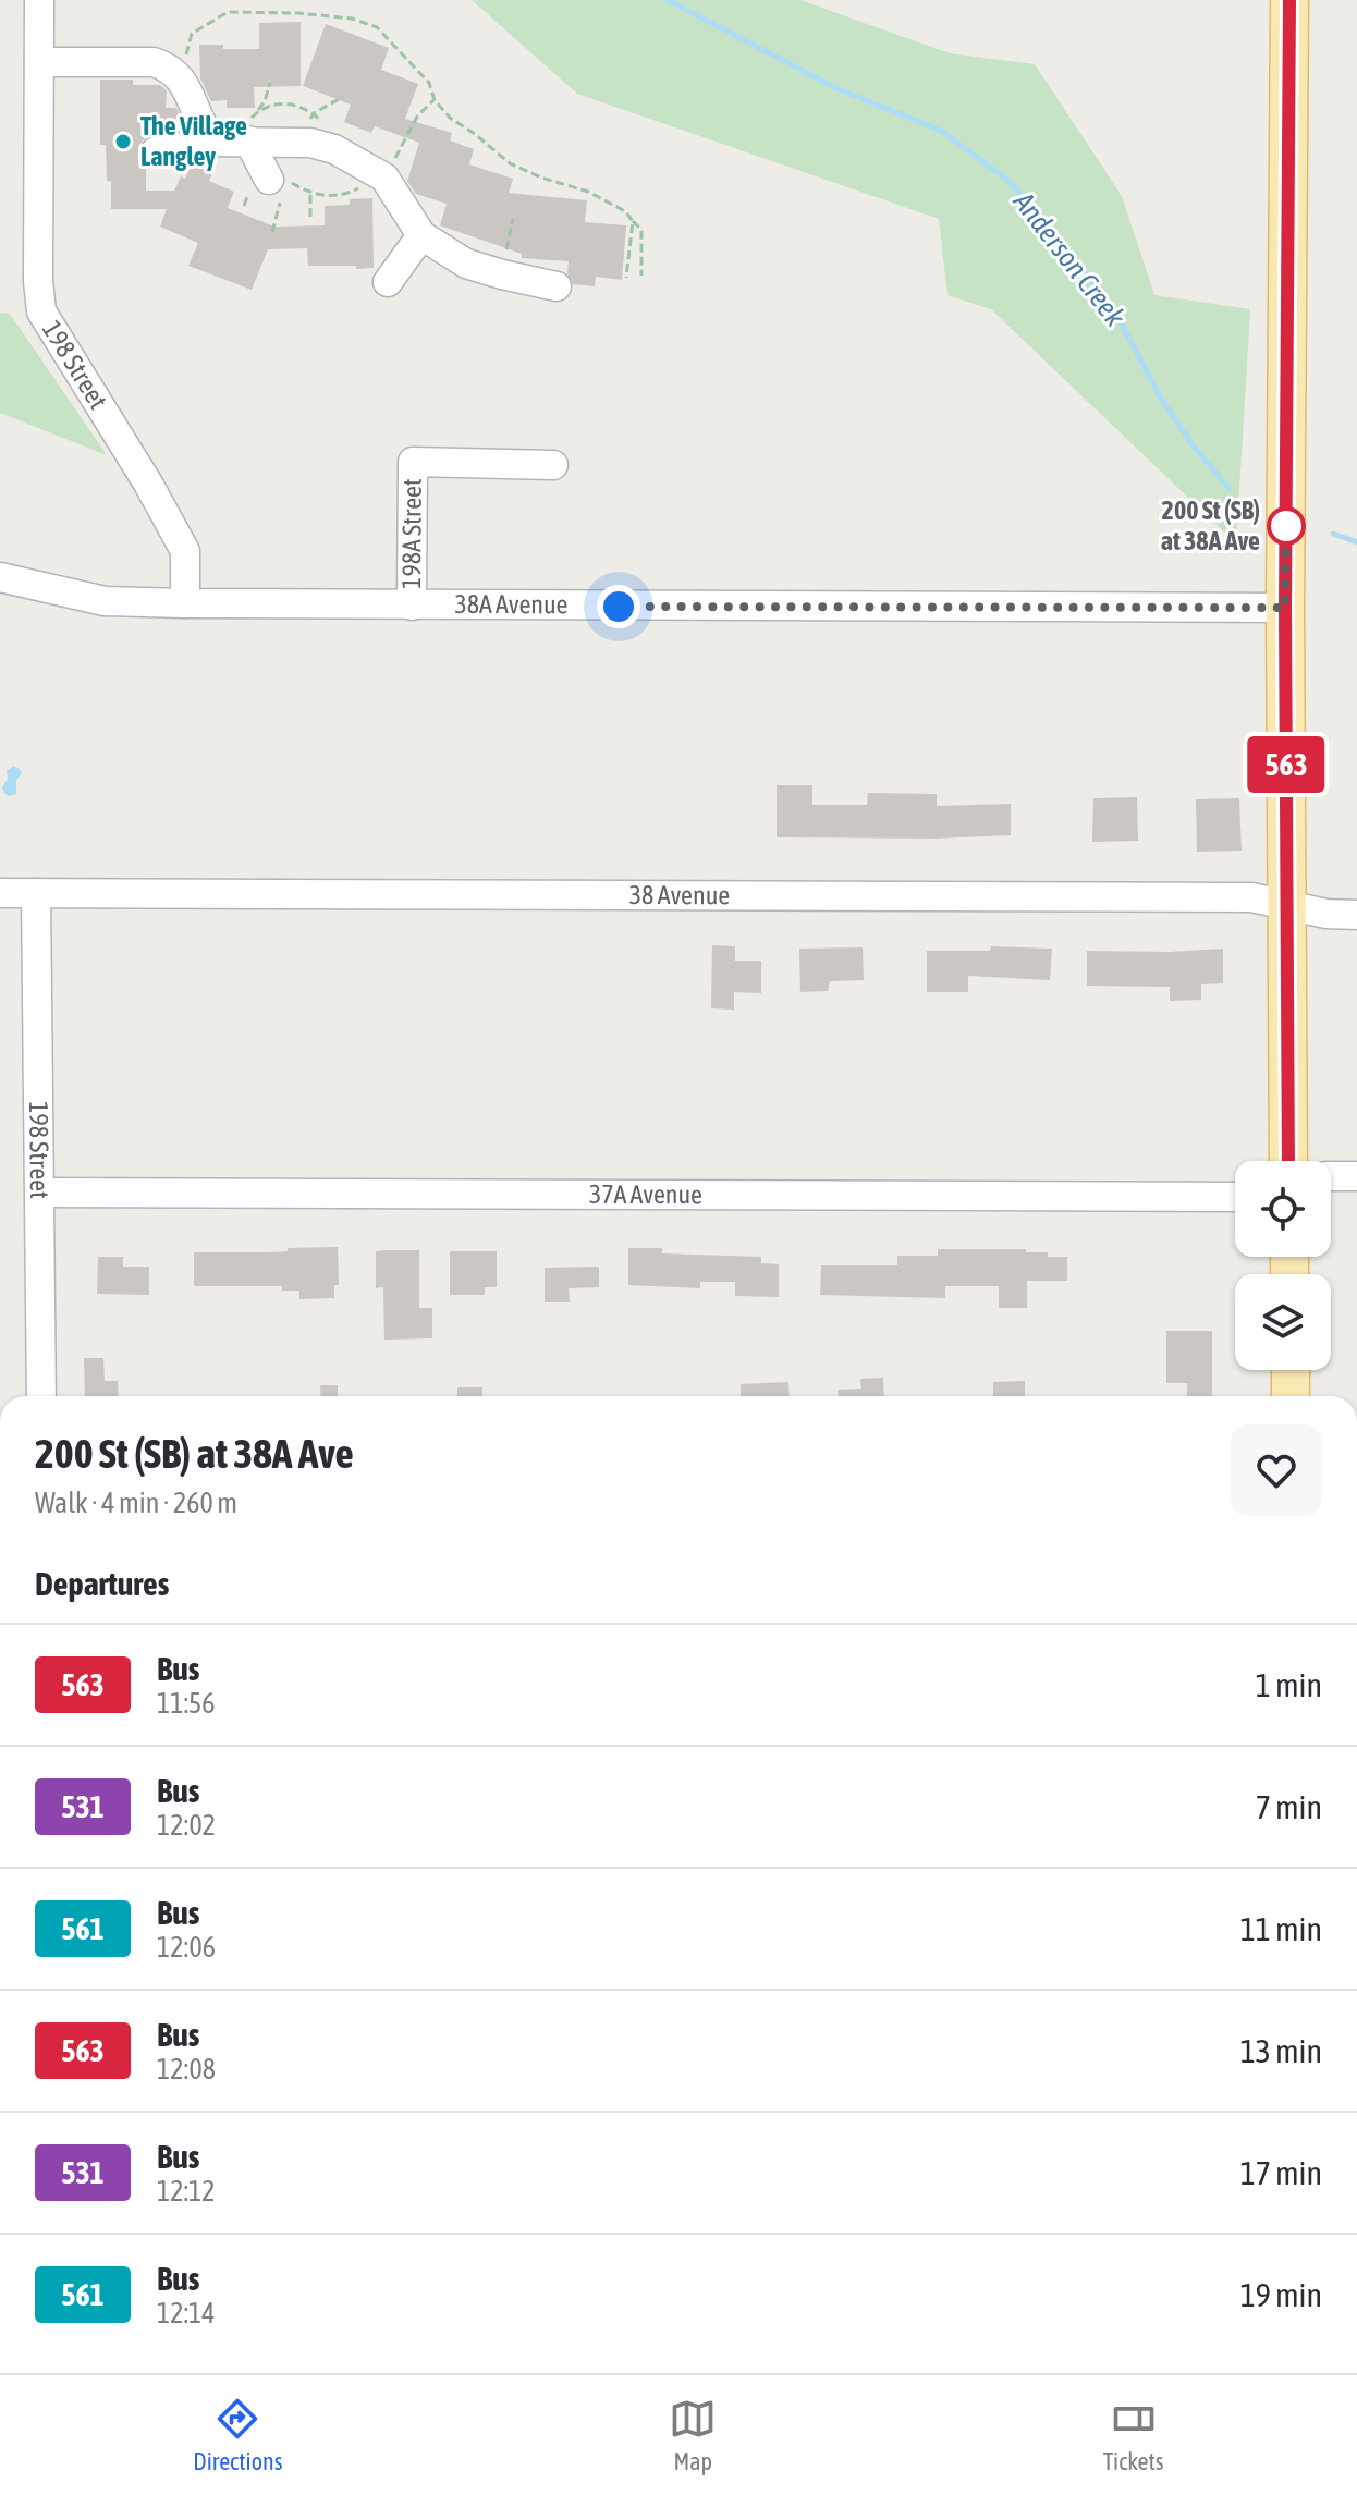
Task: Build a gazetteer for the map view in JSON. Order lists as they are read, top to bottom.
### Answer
{
  "streets": {
    "street": [
      "198 Street",
      "198A Street",
      "38A Avenue",
      "38 Avenue",
      "37A Avenue"
    ]
  },
  "crossings": [
    ["198 Street", "38A Avenue"],
    ["198 Street", "38 Avenue"],
    ["198 Street", "37A Avenue"],
    ["198A Street", "38A Avenue"]
  ],
  "water": ["Anderson Creek"],
  "places": ["The Village Langley", "200 St (SB) at 38A Ave"],
  "lines": ["bus line 563"],
  "page": {
    "on_map": "563",
    "heading": [
      ["200 St (SB) at 38A Ave", "Walk · 4 min · 260 m"],
      "Departures"
    ],
    "list": [
      {
        "mark": "563",
        "name": "Bus",
        "note": "11:56",
        "value": "1 min"
      },
      {
        "mark": "531",
        "name": "Bus",
        "note": "12:02",
        "value": "7 min"
      },
      {
        "mark": "561",
        "name": "Bus",
        "note": "12:06",
        "value": "11 min"
      },
      {
        "mark": "563",
        "name": "Bus",
        "note": "12:08",
        "value": "13 min"
      },
      {
        "mark": "531",
        "name": "Bus",
        "note": "12:12",
        "value": "17 min"
      },
      {
        "mark": "561",
        "name": "Bus",
        "note": "12:14",
        "value": "19 min"
      }
    ],
    "tabs": ["Directions", "Map", "Tickets"]
  }
}
